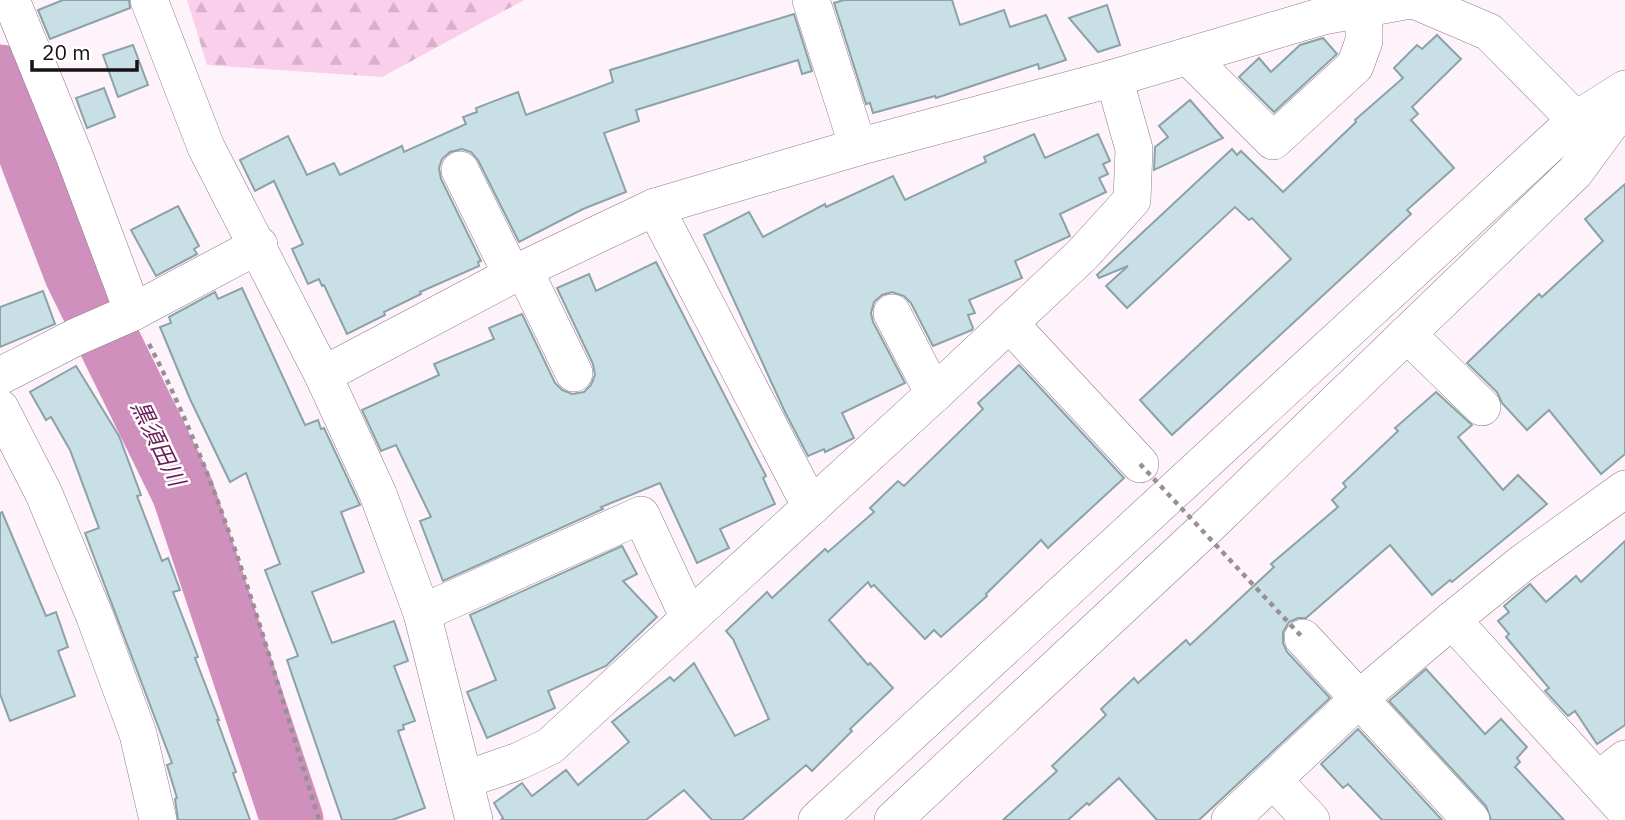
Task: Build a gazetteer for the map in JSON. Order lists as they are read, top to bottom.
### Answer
{
  "water": ["黒須田川"],
  "scale_bar": "20 m"
}
